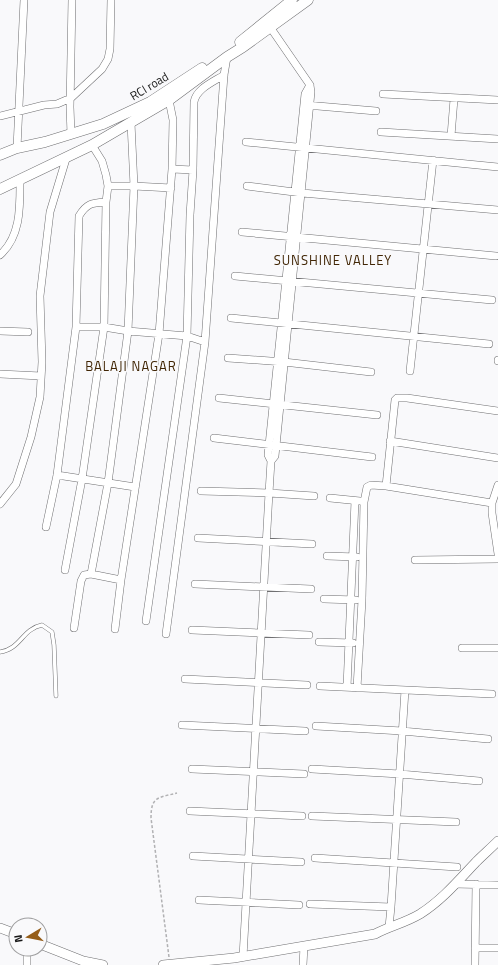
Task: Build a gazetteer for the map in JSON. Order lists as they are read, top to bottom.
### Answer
{
  "streets": {
    "main road": ["RCI road"]
  },
  "districts": ["SUNSHINE VALLEY", "BALAJI NAGAR"],
  "north": "left"
}
